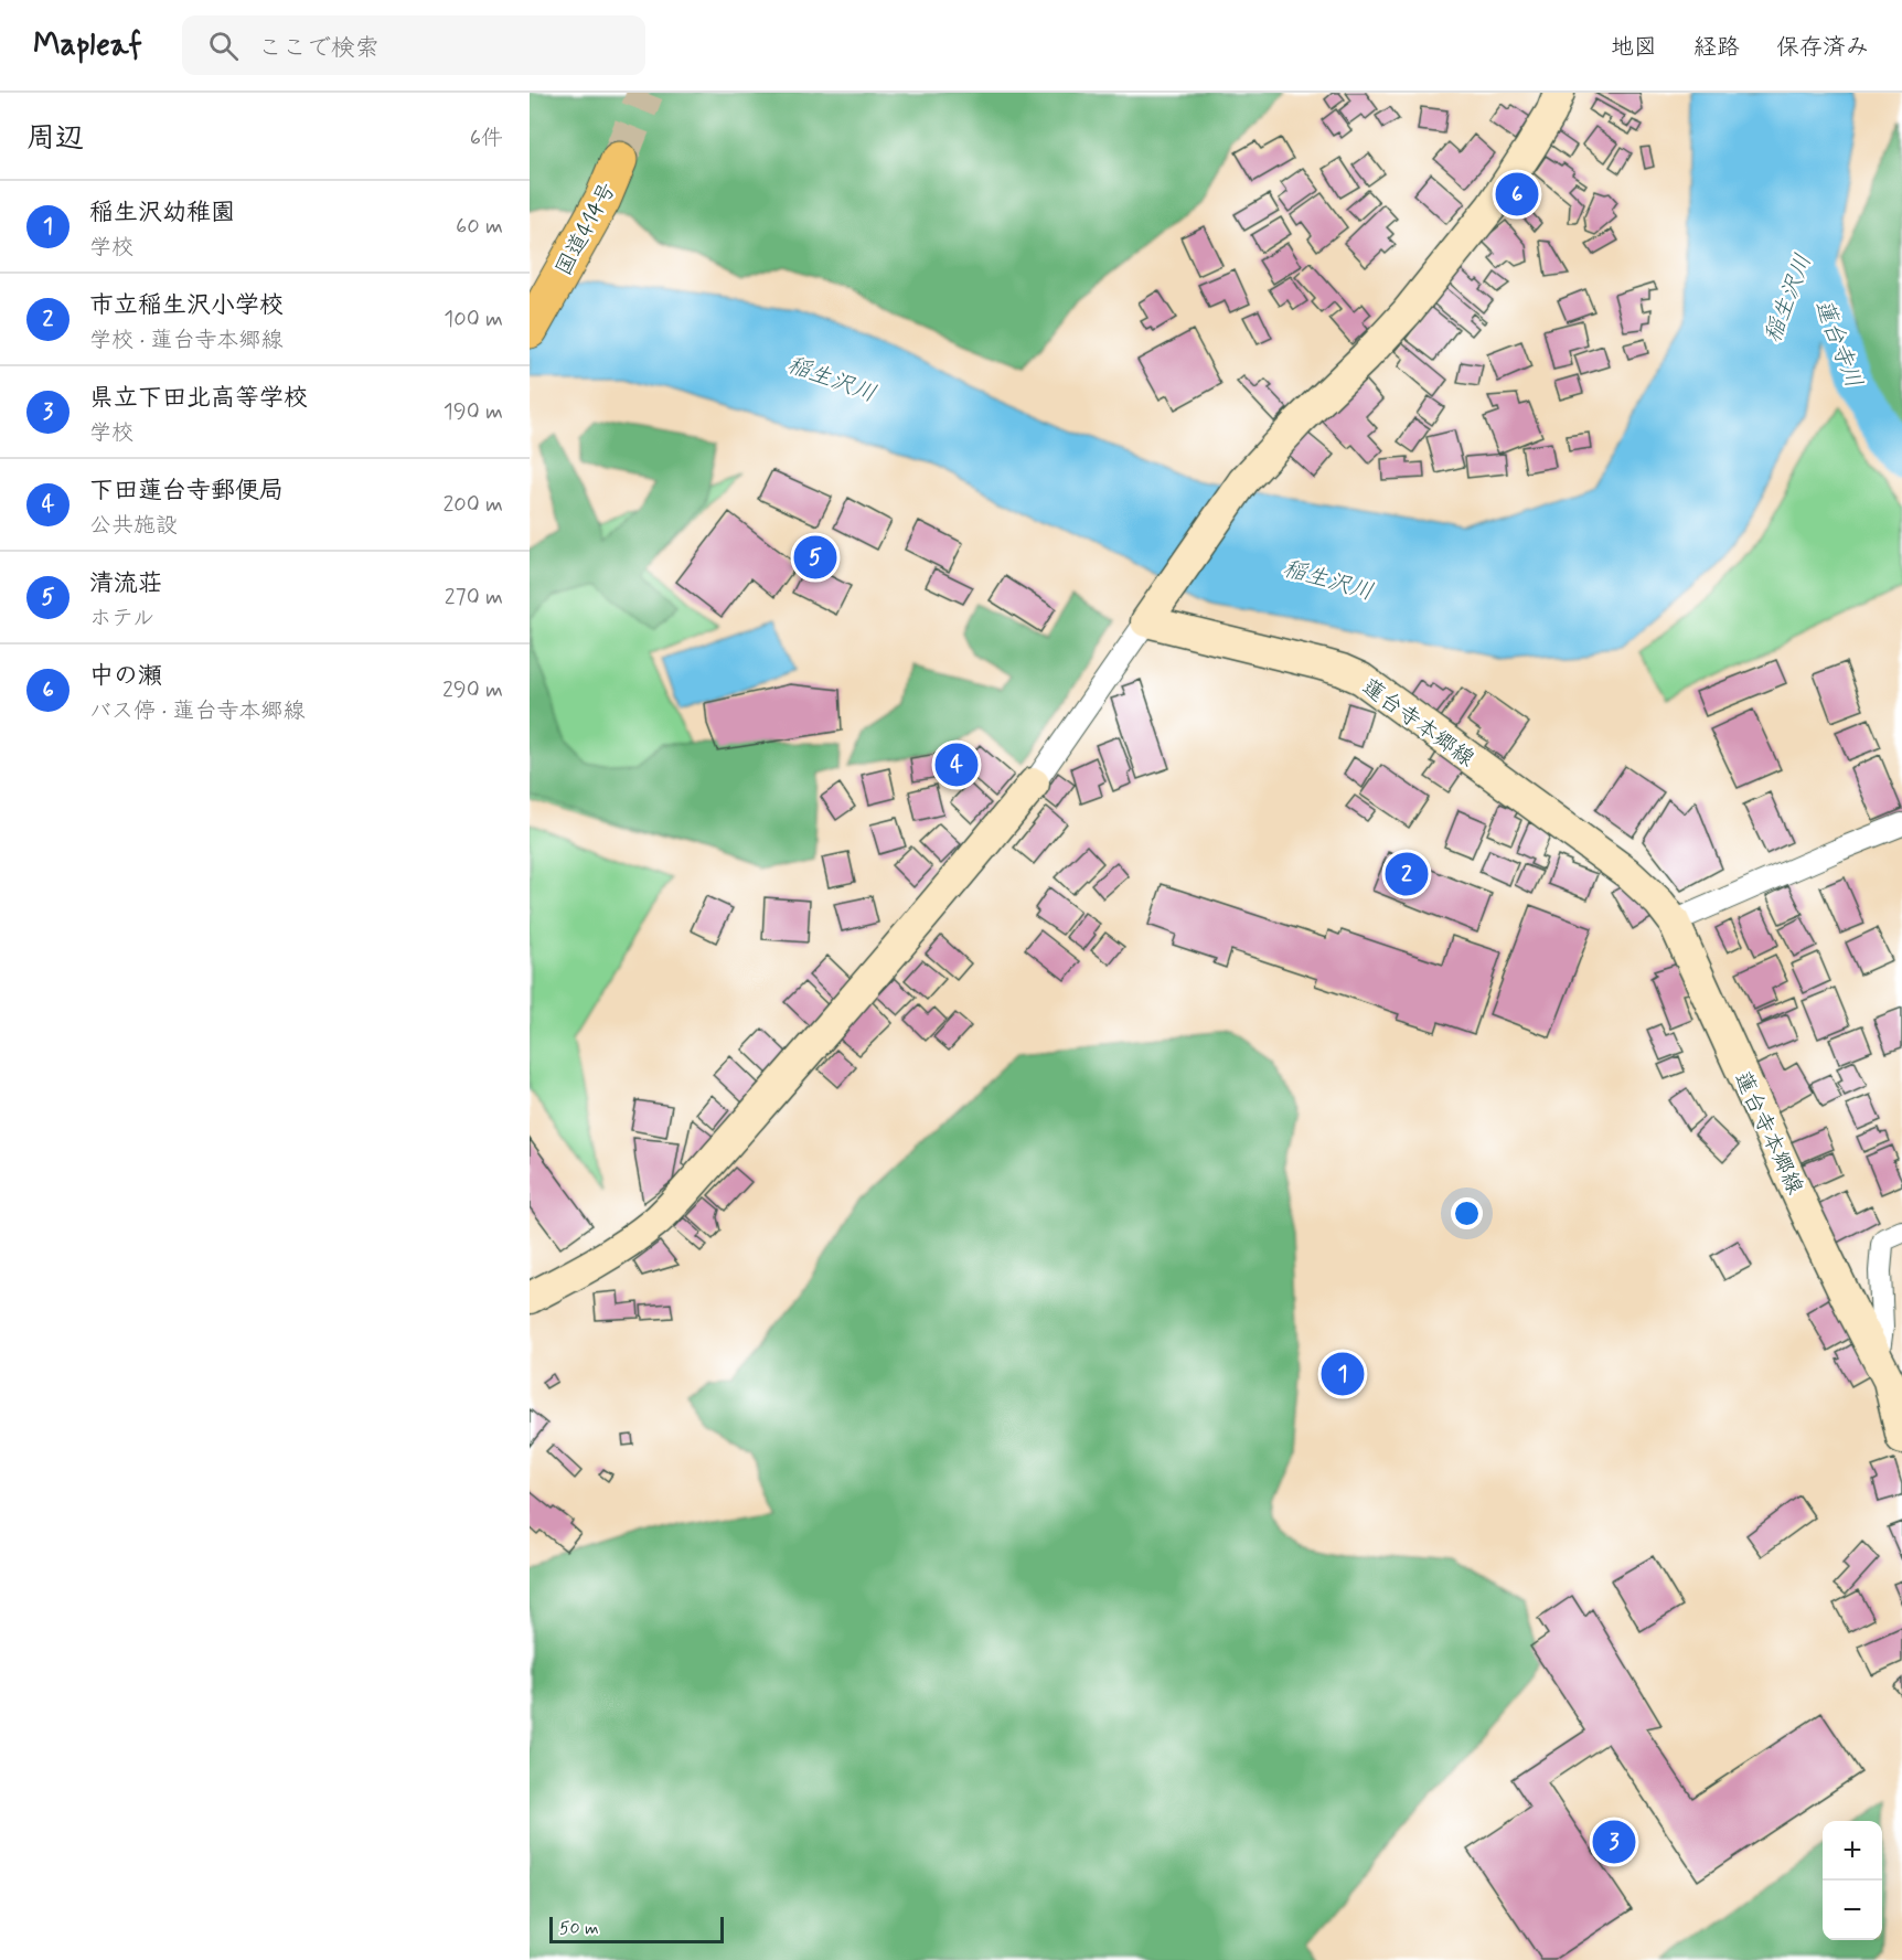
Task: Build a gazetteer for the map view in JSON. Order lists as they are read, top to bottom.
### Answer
{
  "streets": {
    "highway": ["国道414号"],
    "main road": ["蓮台寺本郷線"]
  },
  "water": ["稲生沢川", "蓮台寺川"],
  "scale_bar": "50 m",
  "page": {
    "header": "Mapleaf",
    "search": "ここで検索",
    "nav": ["地図", "経路", "保存済み"],
    "heading": ["周辺", "6件"],
    "pins": [
      "6",
      "5",
      "4",
      "2",
      "1",
      "3"
    ],
    "list": [
      {
        "mark": "1",
        "name": "稲生沢幼稚園",
        "note": "学校",
        "value": "60 m"
      },
      {
        "mark": "2",
        "name": "市立稲生沢小学校",
        "note": "学校 · 蓮台寺本郷線",
        "value": "100 m"
      },
      {
        "mark": "3",
        "name": "県立下田北高等学校",
        "note": "学校",
        "value": "190 m"
      },
      {
        "mark": "4",
        "name": "下田蓮台寺郵便局",
        "note": "公共施設",
        "value": "200 m"
      },
      {
        "mark": "5",
        "name": "清流荘",
        "note": "ホテル",
        "value": "270 m"
      },
      {
        "mark": "6",
        "name": "中の瀬",
        "note": "バス停 · 蓮台寺本郷線",
        "value": "290 m"
      }
    ],
    "map_buttons": ["+", "−"],
    "scale": "50 m"
  }
}
